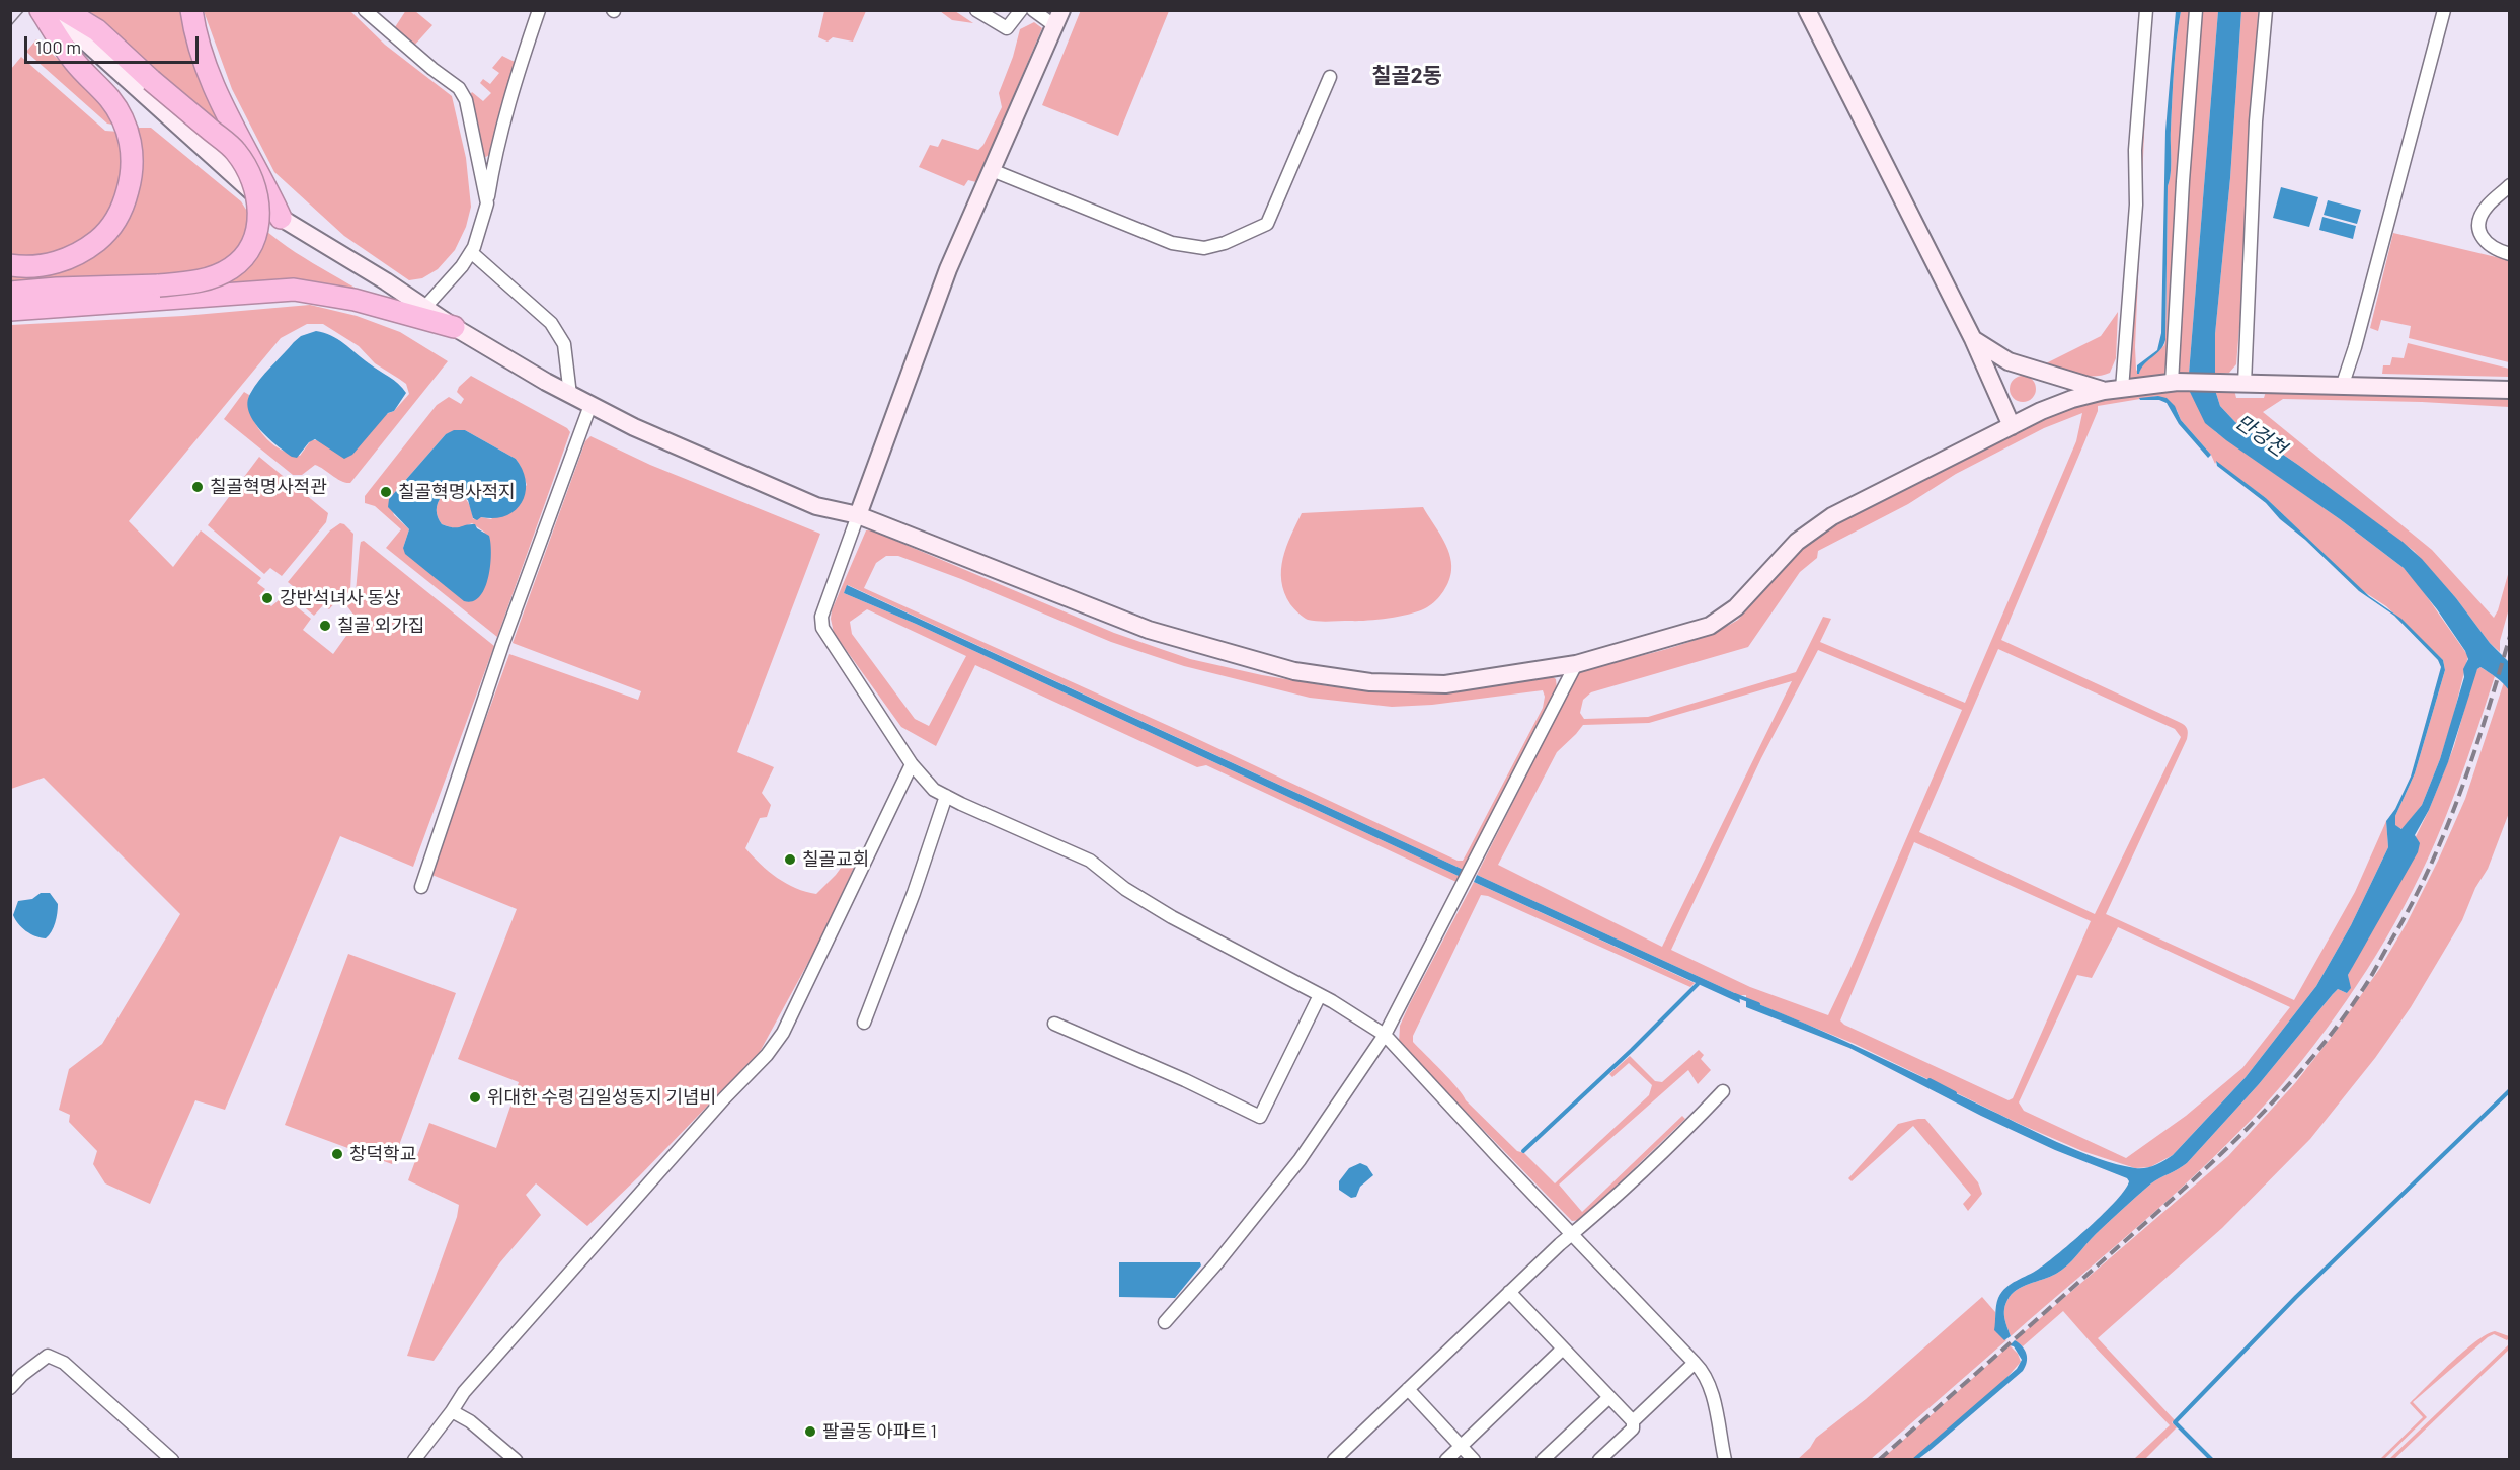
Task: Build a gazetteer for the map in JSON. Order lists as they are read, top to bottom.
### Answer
{
  "districts": ["칠골2동"],
  "water": ["만겅천"],
  "places": [
    "칠골혁명사적관",
    "칠골혁명사적지",
    "강반석녀사 동상",
    "칠골 외가집",
    "칠골교회",
    "위대한 수령 김일성동지 기념비",
    "창덕학교",
    "팔골동 아파트 1"
  ],
  "scale_bar": "100 m"
}
